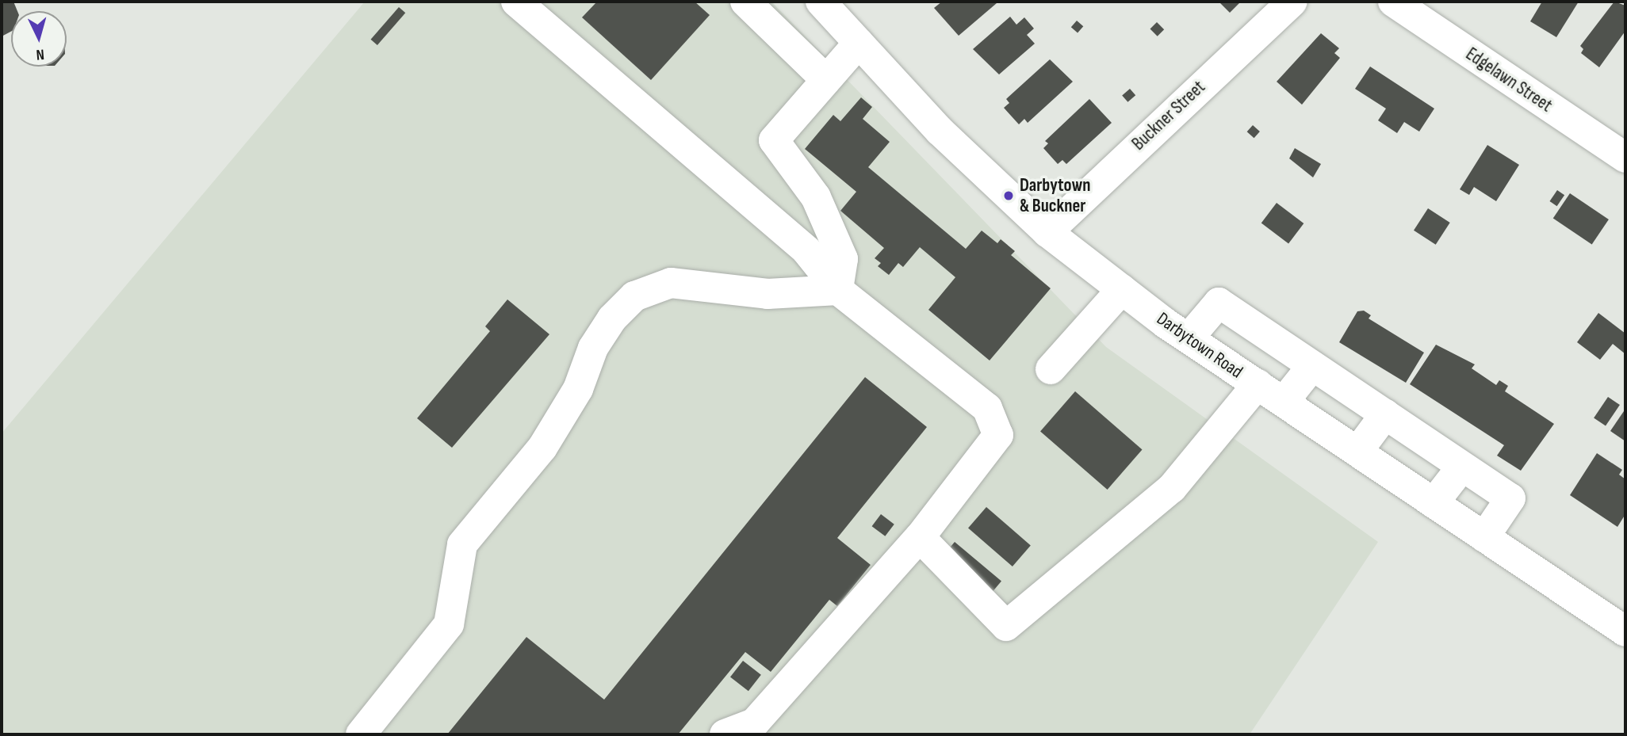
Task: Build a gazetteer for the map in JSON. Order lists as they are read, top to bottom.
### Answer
{
  "streets": {
    "main road": ["Edgelawn Street", "Buckner Street", "Darbytown Road"]
  },
  "crossings": [
    ["Buckner Street", "Darbytown Road"]
  ],
  "places": ["Darbytown & Buckner"],
  "north": "bottom"
}
